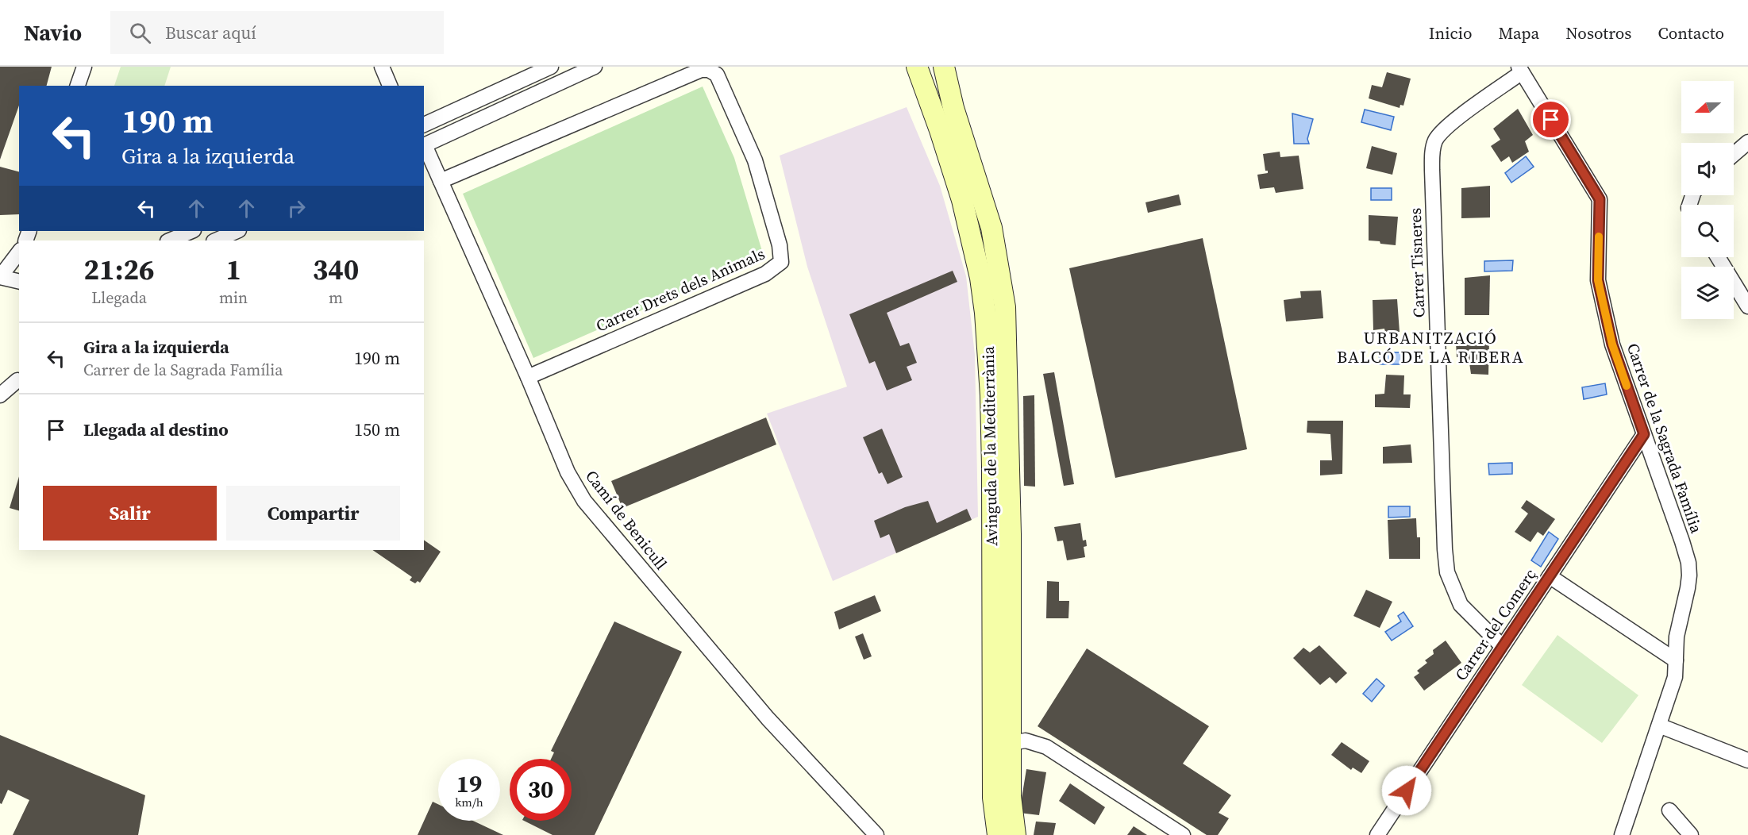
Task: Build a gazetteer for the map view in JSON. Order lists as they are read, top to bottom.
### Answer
{
  "streets": {
    "main road": ["Avinguda de la Mediterrània"],
    "street": [
      "Carrer Tisneres",
      "Carrer Drets dels Animals",
      "Carrer de la Sagrada Família",
      "Camí de Benicull",
      "Carrer del Comerç"
    ]
  },
  "crossings": [
    ["Carrer Tisneres", "Carrer de la Sagrada Família"],
    ["Carrer Tisneres", "Carrer del Comerç"],
    ["Carrer Drets dels Animals", "Camí de Benicull"],
    ["Carrer de la Sagrada Família", "Carrer del Comerç"]
  ],
  "districts": ["URBANITZACIÓ BALCÓ DE LA RIBERA"],
  "north": "left",
  "page": {
    "header": "Navio",
    "search": "Buscar aquí",
    "nav": [
      "Inicio",
      "Mapa",
      "Nosotros",
      "Contacto"
    ],
    "turn": ["190 m", "Gira a la izquierda"],
    "eta": [
      "21:26",
      "Llegada",
      "1",
      "min",
      "340",
      "m"
    ],
    "list": [
      {
        "name": "Gira a la izquierda",
        "note": "Carrer de la Sagrada Família",
        "value": "190 m"
      },
      {
        "name": "Llegada al destino",
        "value": "150 m"
      }
    ],
    "buttons": ["Salir", "Compartir"],
    "speed": "19 km/h",
    "limit": "30"
  }
}
